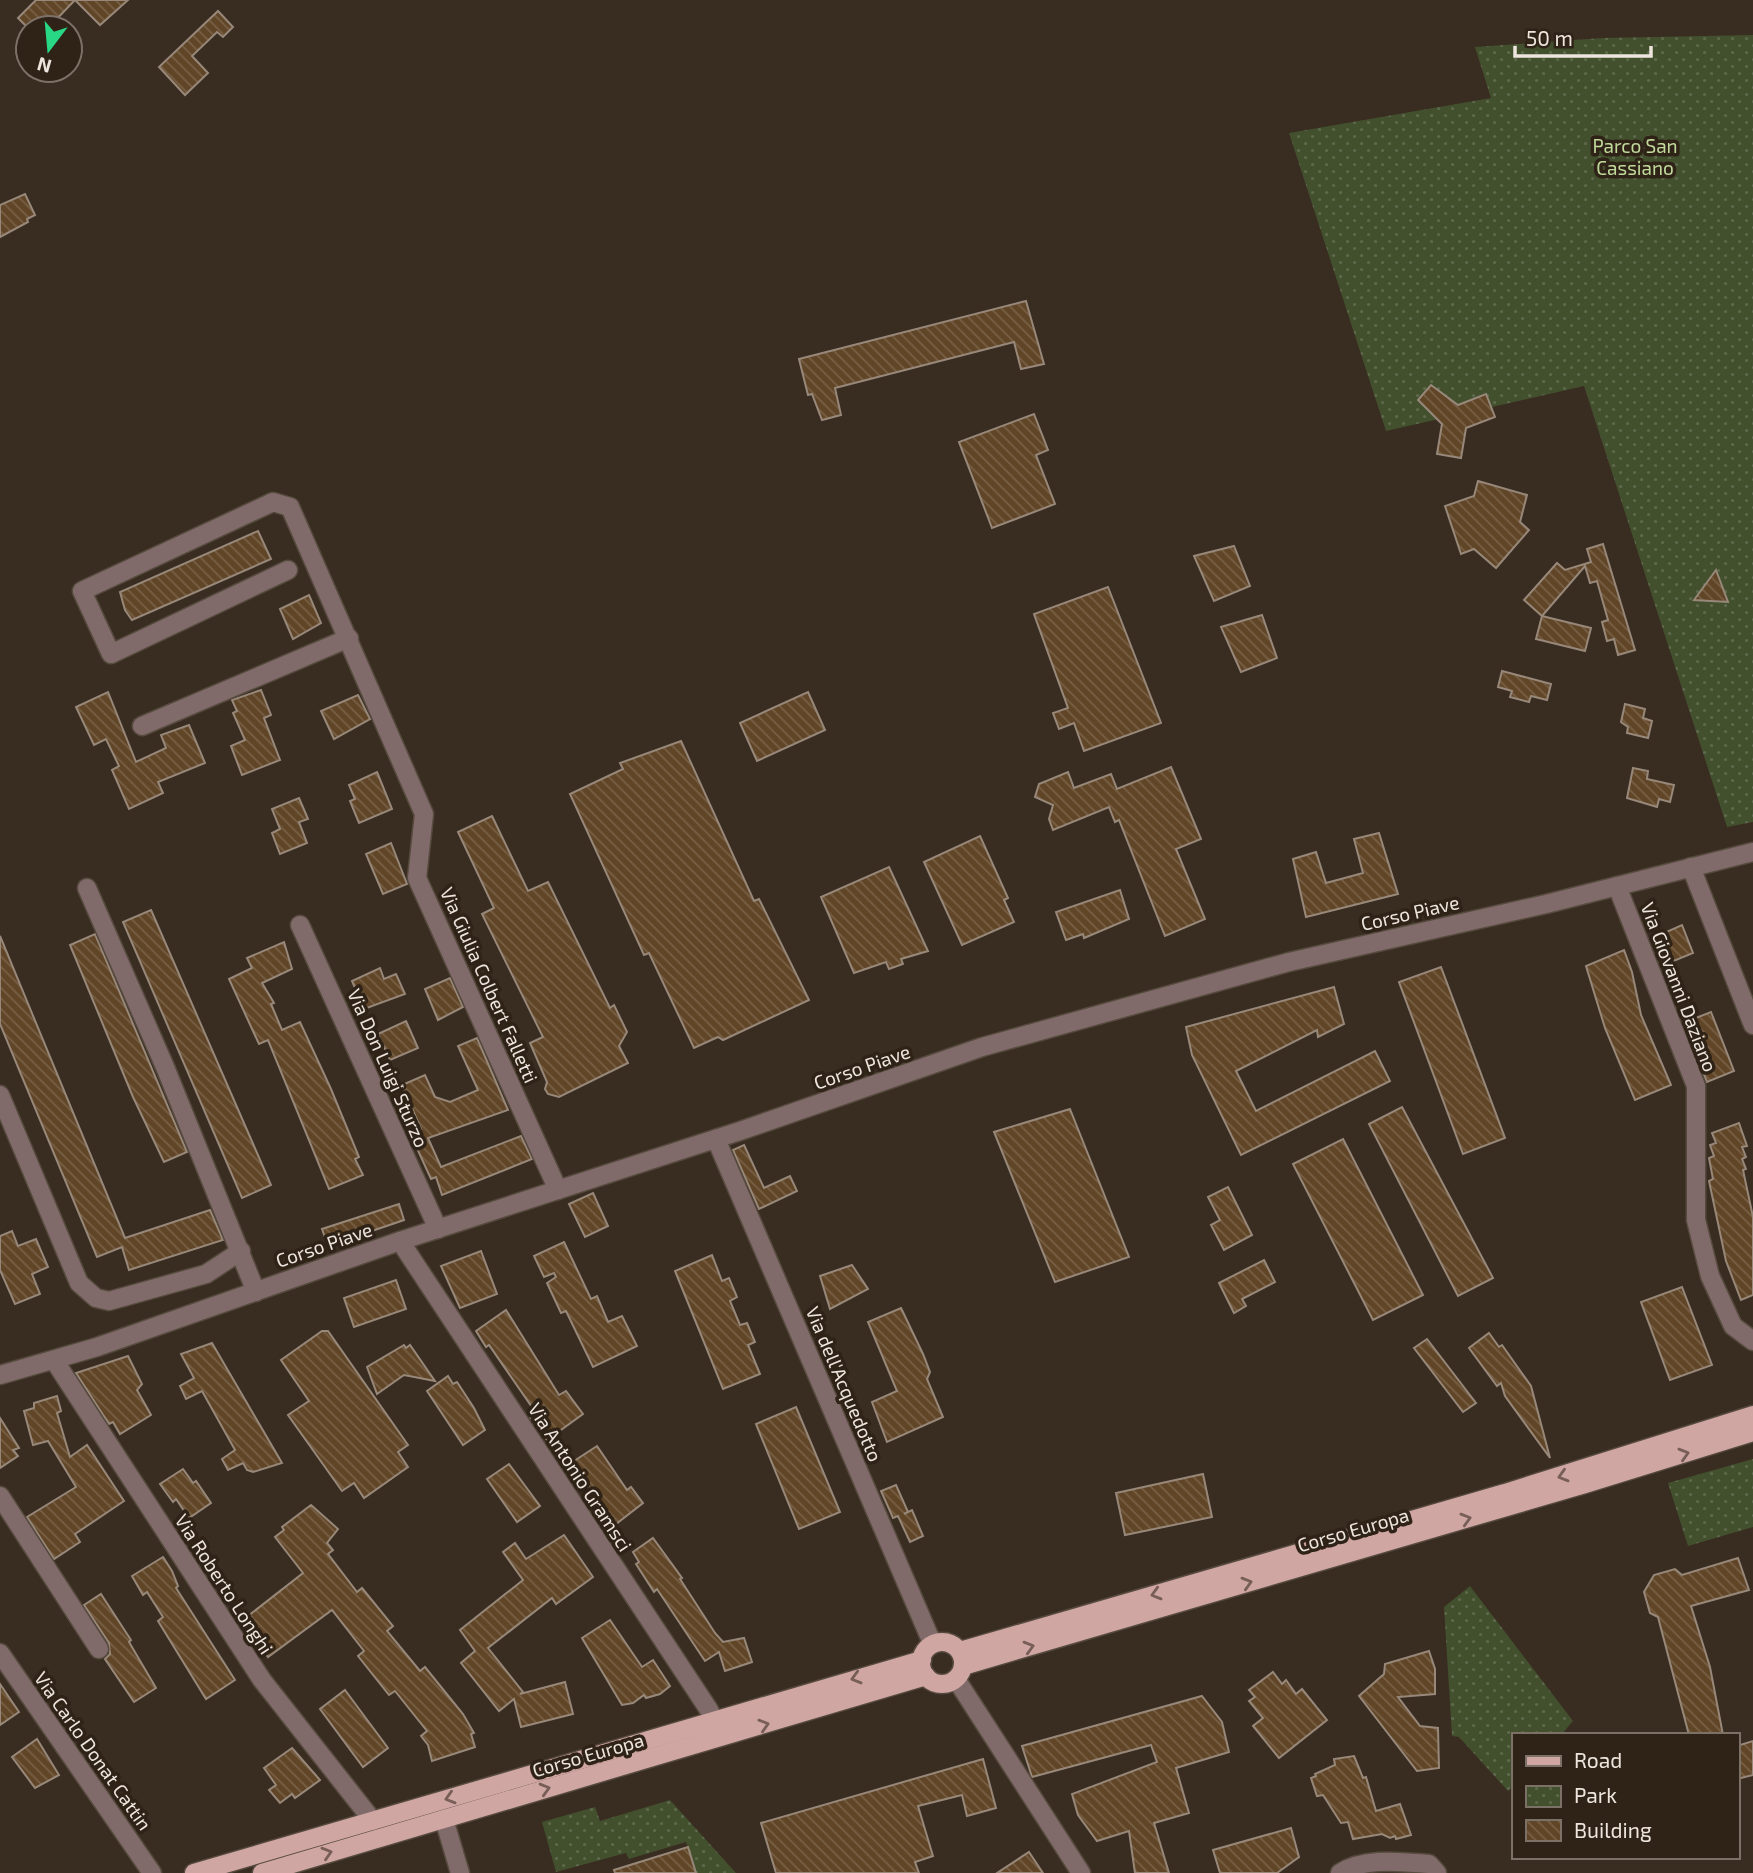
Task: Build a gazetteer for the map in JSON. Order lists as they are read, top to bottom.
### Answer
{
  "streets": {
    "main road": ["Corso Europa"],
    "street": [
      "Corso Piave",
      "Via Giulia Colbert Falletti",
      "Via Giovanni Daziano",
      "Via Don Luigi Sturzo",
      "Via dell'Acquedotto",
      "Via Antonio Gramsci",
      "Via Roberto Longhi",
      "Via Carlo Donat Cattin"
    ]
  },
  "crossings": [
    ["Corso Piave", "Via Giulia Colbert Falletti"],
    ["Corso Piave", "Via Giovanni Daziano"],
    ["Corso Piave", "Via Don Luigi Sturzo"],
    ["Corso Piave", "Via dell'Acquedotto"],
    ["Corso Piave", "Via Antonio Gramsci"],
    ["Corso Piave", "Via Roberto Longhi"],
    ["Via dell'Acquedotto", "Corso Europa"],
    ["Via Antonio Gramsci", "Corso Europa"],
    ["Corso Europa", "Via Roberto Longhi"]
  ],
  "parks": ["Parco San Cassiano"],
  "legend": ["Road", "Park", "Building"],
  "scale_bar": "50 m",
  "north": "bottom"
}
